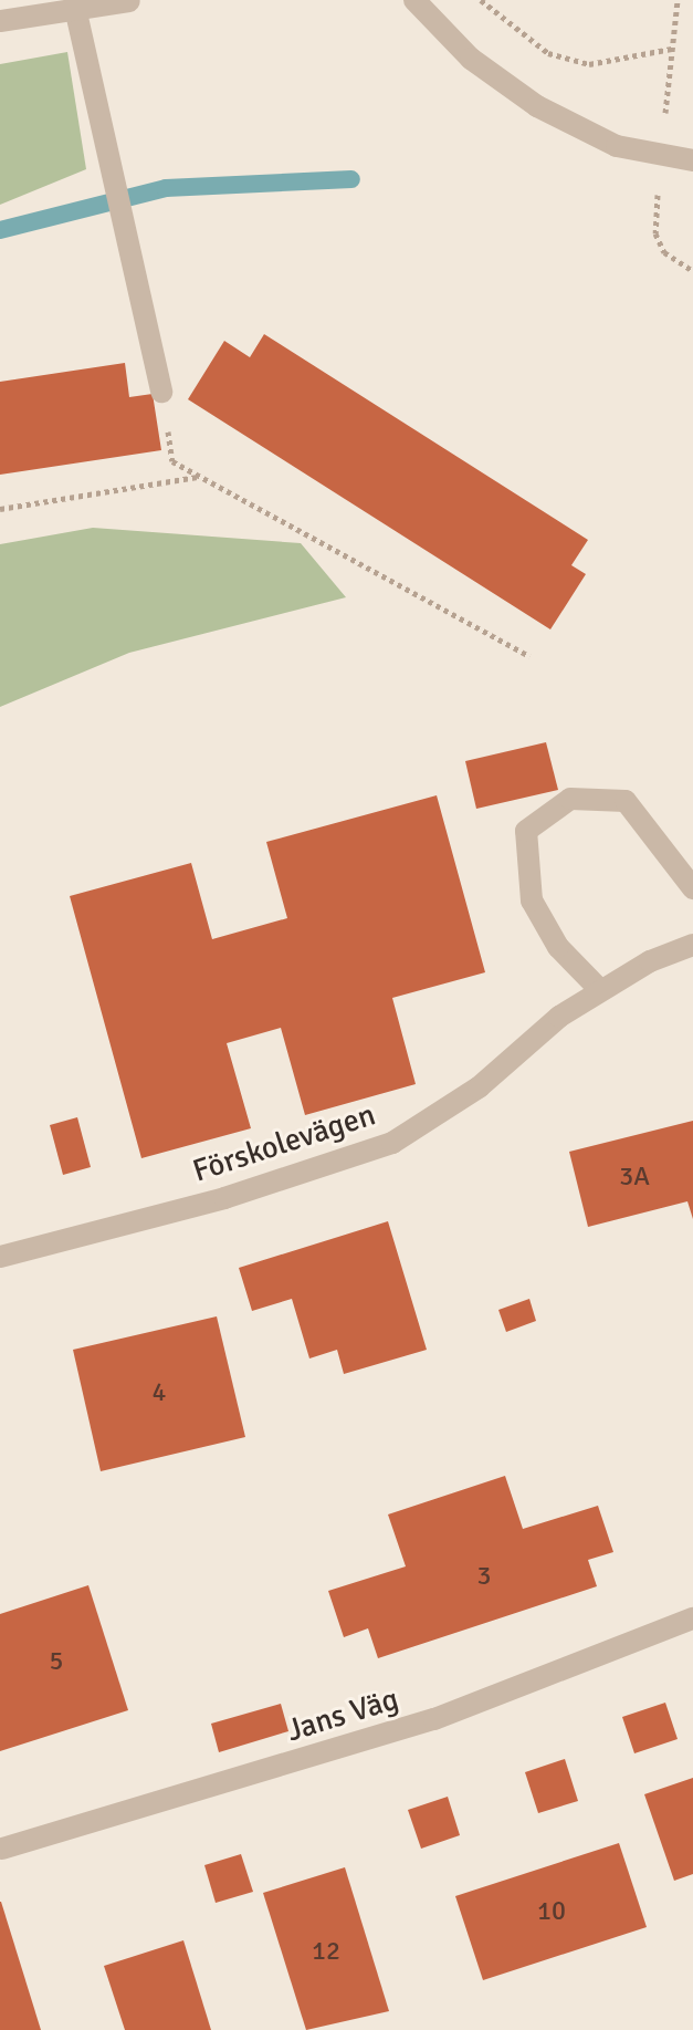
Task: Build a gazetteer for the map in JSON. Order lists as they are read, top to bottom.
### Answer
{
  "streets": {
    "street": ["Förskolevägen", "Jans Väg"]
  },
  "house_numbers": [
    "3A",
    "4",
    "3",
    "5",
    "10",
    "12"
  ]
}
